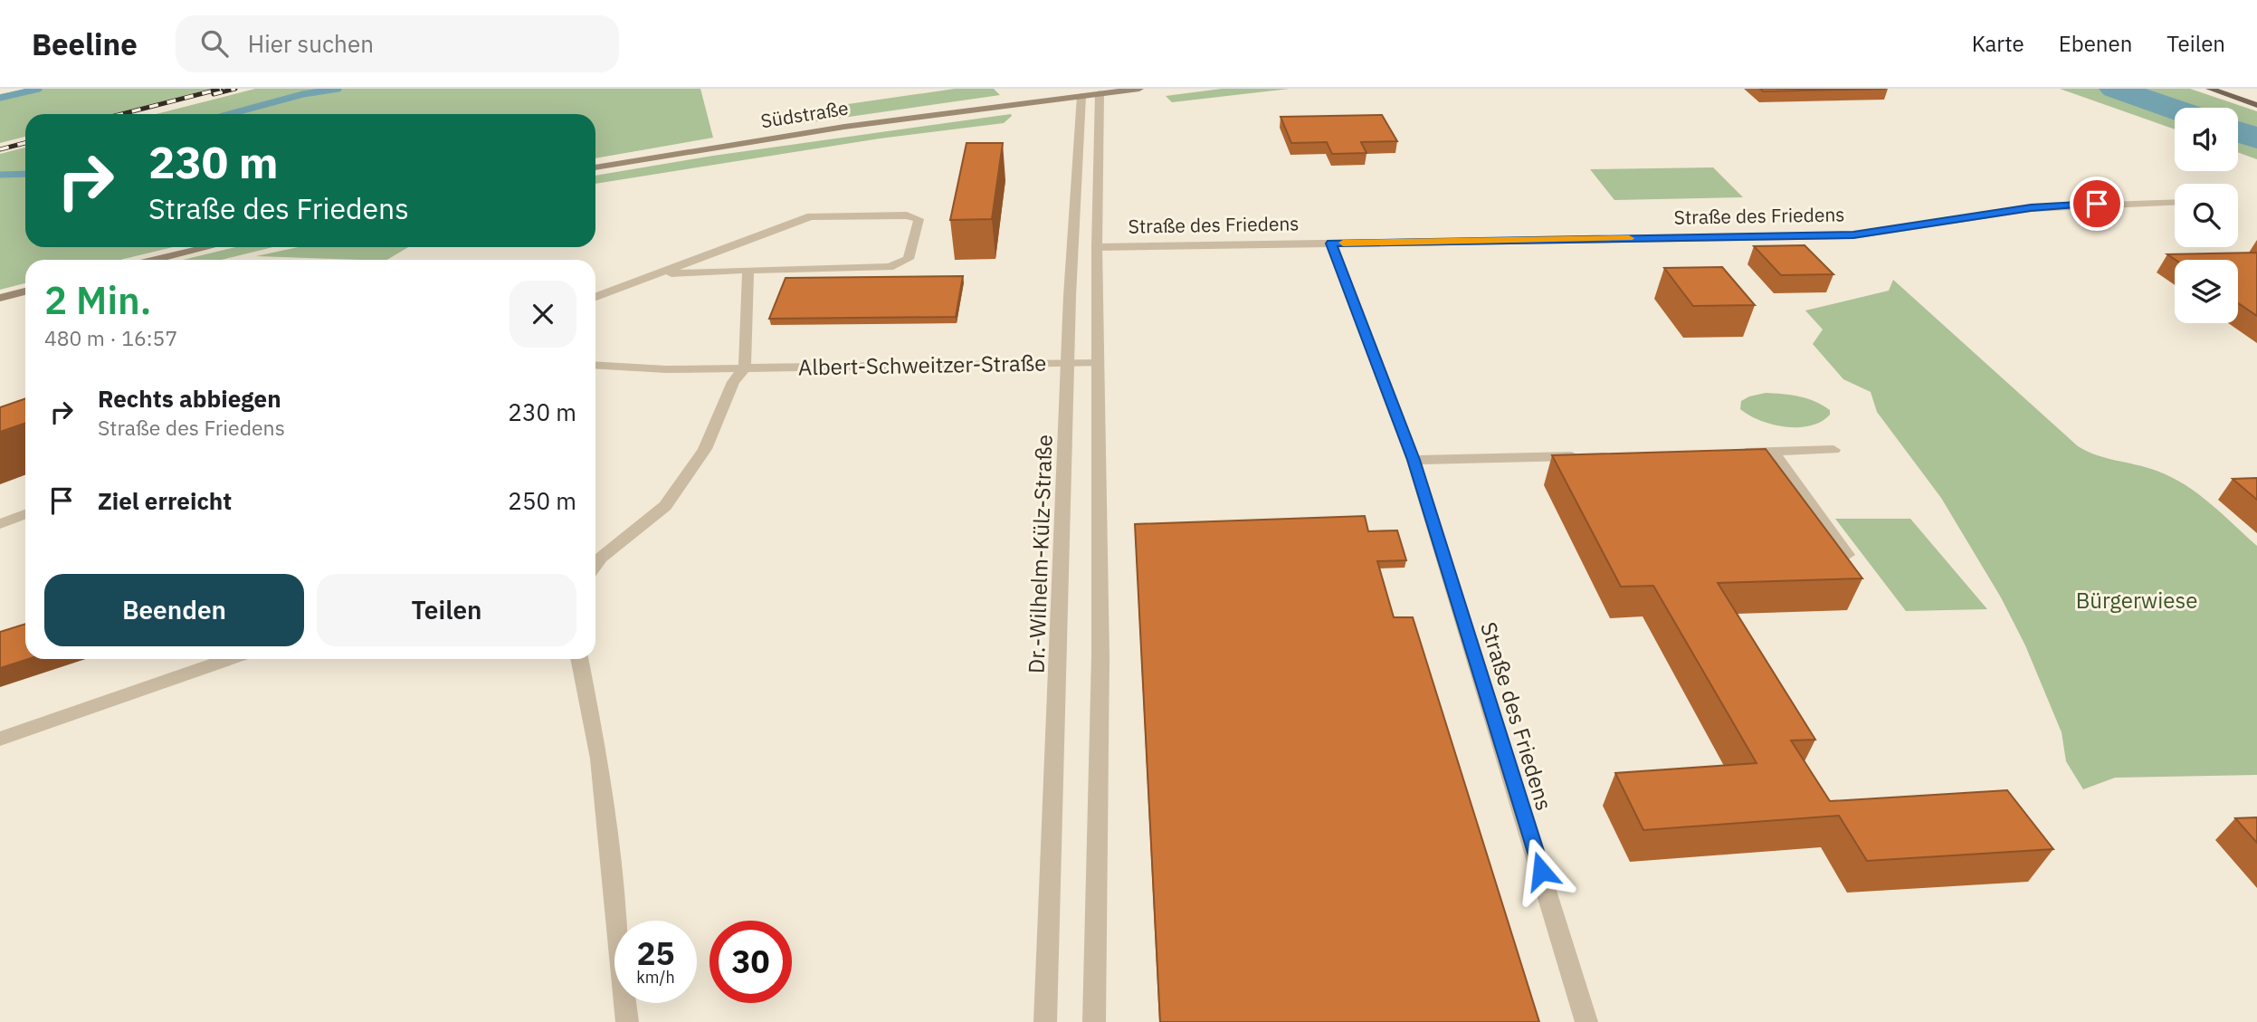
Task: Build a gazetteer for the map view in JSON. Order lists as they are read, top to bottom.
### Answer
{
  "streets": {
    "main road": ["Südstraße"],
    "street": ["Straße des Friedens", "Albert-Schweitzer-Straße", "Dr.-Wilhelm-Külz-Straße"]
  },
  "crossings": [
    ["Südstraße", "Dr.-Wilhelm-Külz-Straße"],
    ["Albert-Schweitzer-Straße", "Dr.-Wilhelm-Külz-Straße"]
  ],
  "parks": ["Bürgerwiese"],
  "page": {
    "header": "Beeline",
    "search": "Hier suchen",
    "nav": ["Karte", "Ebenen", "Teilen"],
    "turn": ["230 m", "Straße des Friedens"],
    "heading": ["2 Min.", "480 m · 16:57"],
    "list": [
      {
        "name": "Rechts abbiegen",
        "note": "Straße des Friedens",
        "value": "230 m"
      },
      {
        "name": "Ziel erreicht",
        "value": "250 m"
      }
    ],
    "buttons": ["Beenden", "Teilen"],
    "speed": "25 km/h",
    "limit": "30"
  }
}
